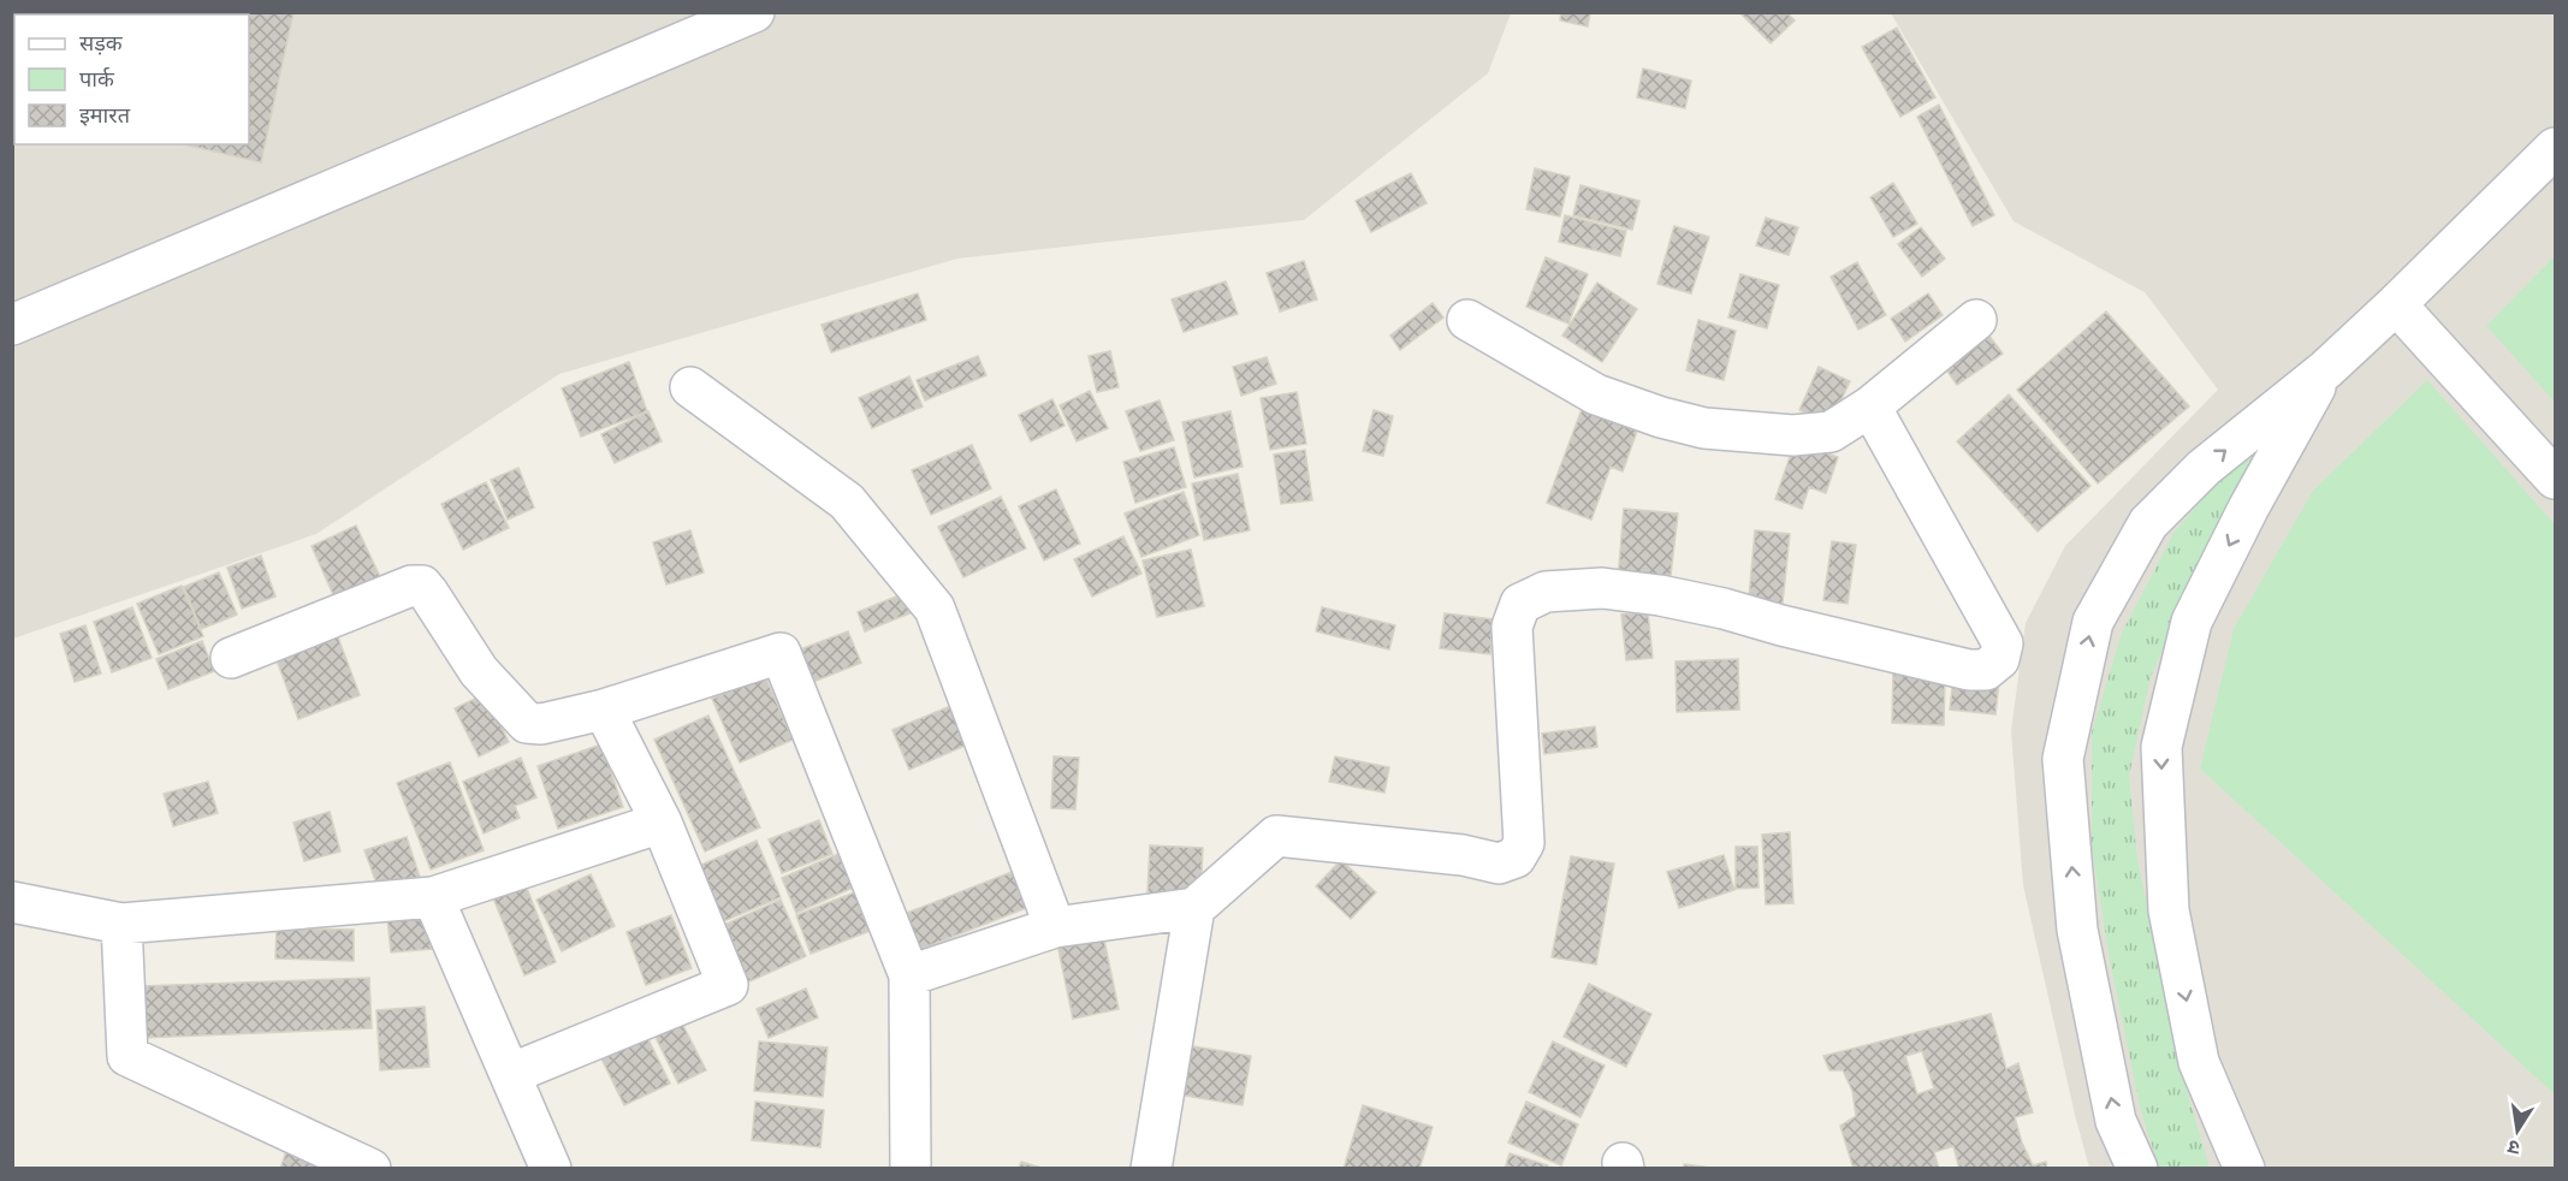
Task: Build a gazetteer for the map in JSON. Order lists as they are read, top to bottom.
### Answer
{
  "legend": ["सड़क", "पार्क", "इमारत"],
  "north": "bottom"
}
